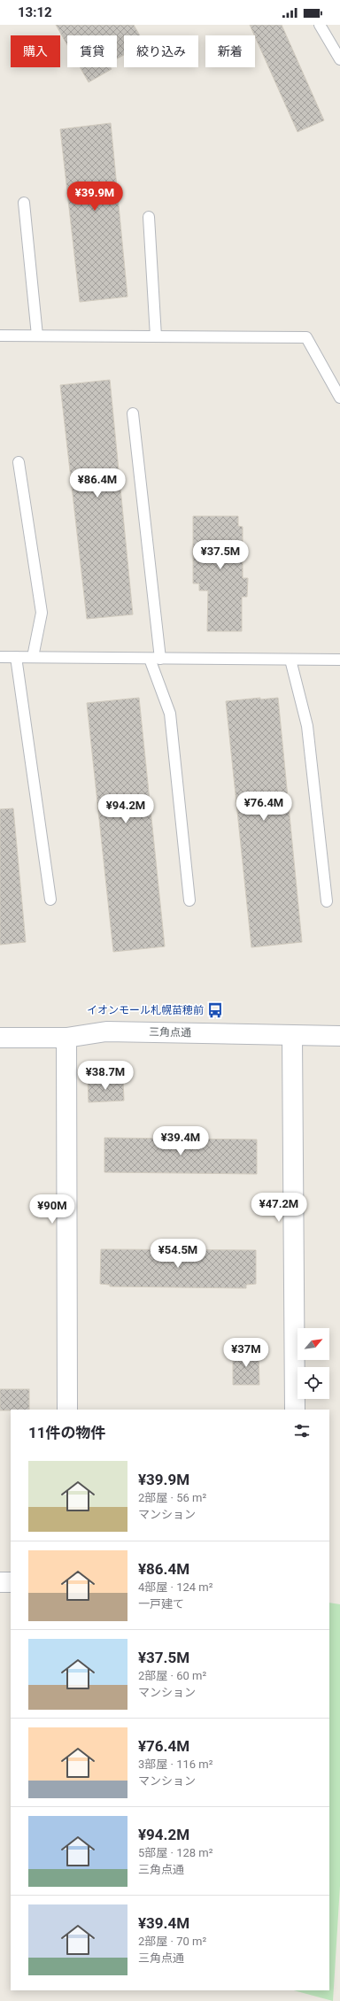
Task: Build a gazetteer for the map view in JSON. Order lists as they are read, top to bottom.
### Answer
{
  "streets": {
    "street": ["三角点通"]
  },
  "places": {
    "bus stop": ["イオンモール札幌苗穂前"]
  },
  "north": "top right",
  "page": {
    "status": "13:12",
    "chip": [
      "購入",
      "賃貸",
      "絞り込み",
      "新着"
    ],
    "price": [
      "¥39.9M",
      "¥86.4M",
      "¥37.5M",
      "¥76.4M",
      "¥94.2M",
      "¥38.7M",
      "¥39.4M",
      "¥47.2M",
      "¥90M",
      "¥54.5M",
      "¥37M"
    ],
    "heading": "11件の物件",
    "list": [
      {
        "name": "¥39.9M",
        "note": "2部屋 · 56 m² · マンション"
      },
      {
        "name": "¥86.4M",
        "note": "4部屋 · 124 m² · 一戸建て"
      },
      {
        "name": "¥37.5M",
        "note": "2部屋 · 60 m² · マンション"
      },
      {
        "name": "¥76.4M",
        "note": "3部屋 · 116 m² · マンション"
      },
      {
        "name": "¥94.2M",
        "note": "5部屋 · 128 m² · 三角点通"
      },
      {
        "name": "¥39.4M",
        "note": "2部屋 · 70 m² · 三角点通"
      }
    ]
  }
}
